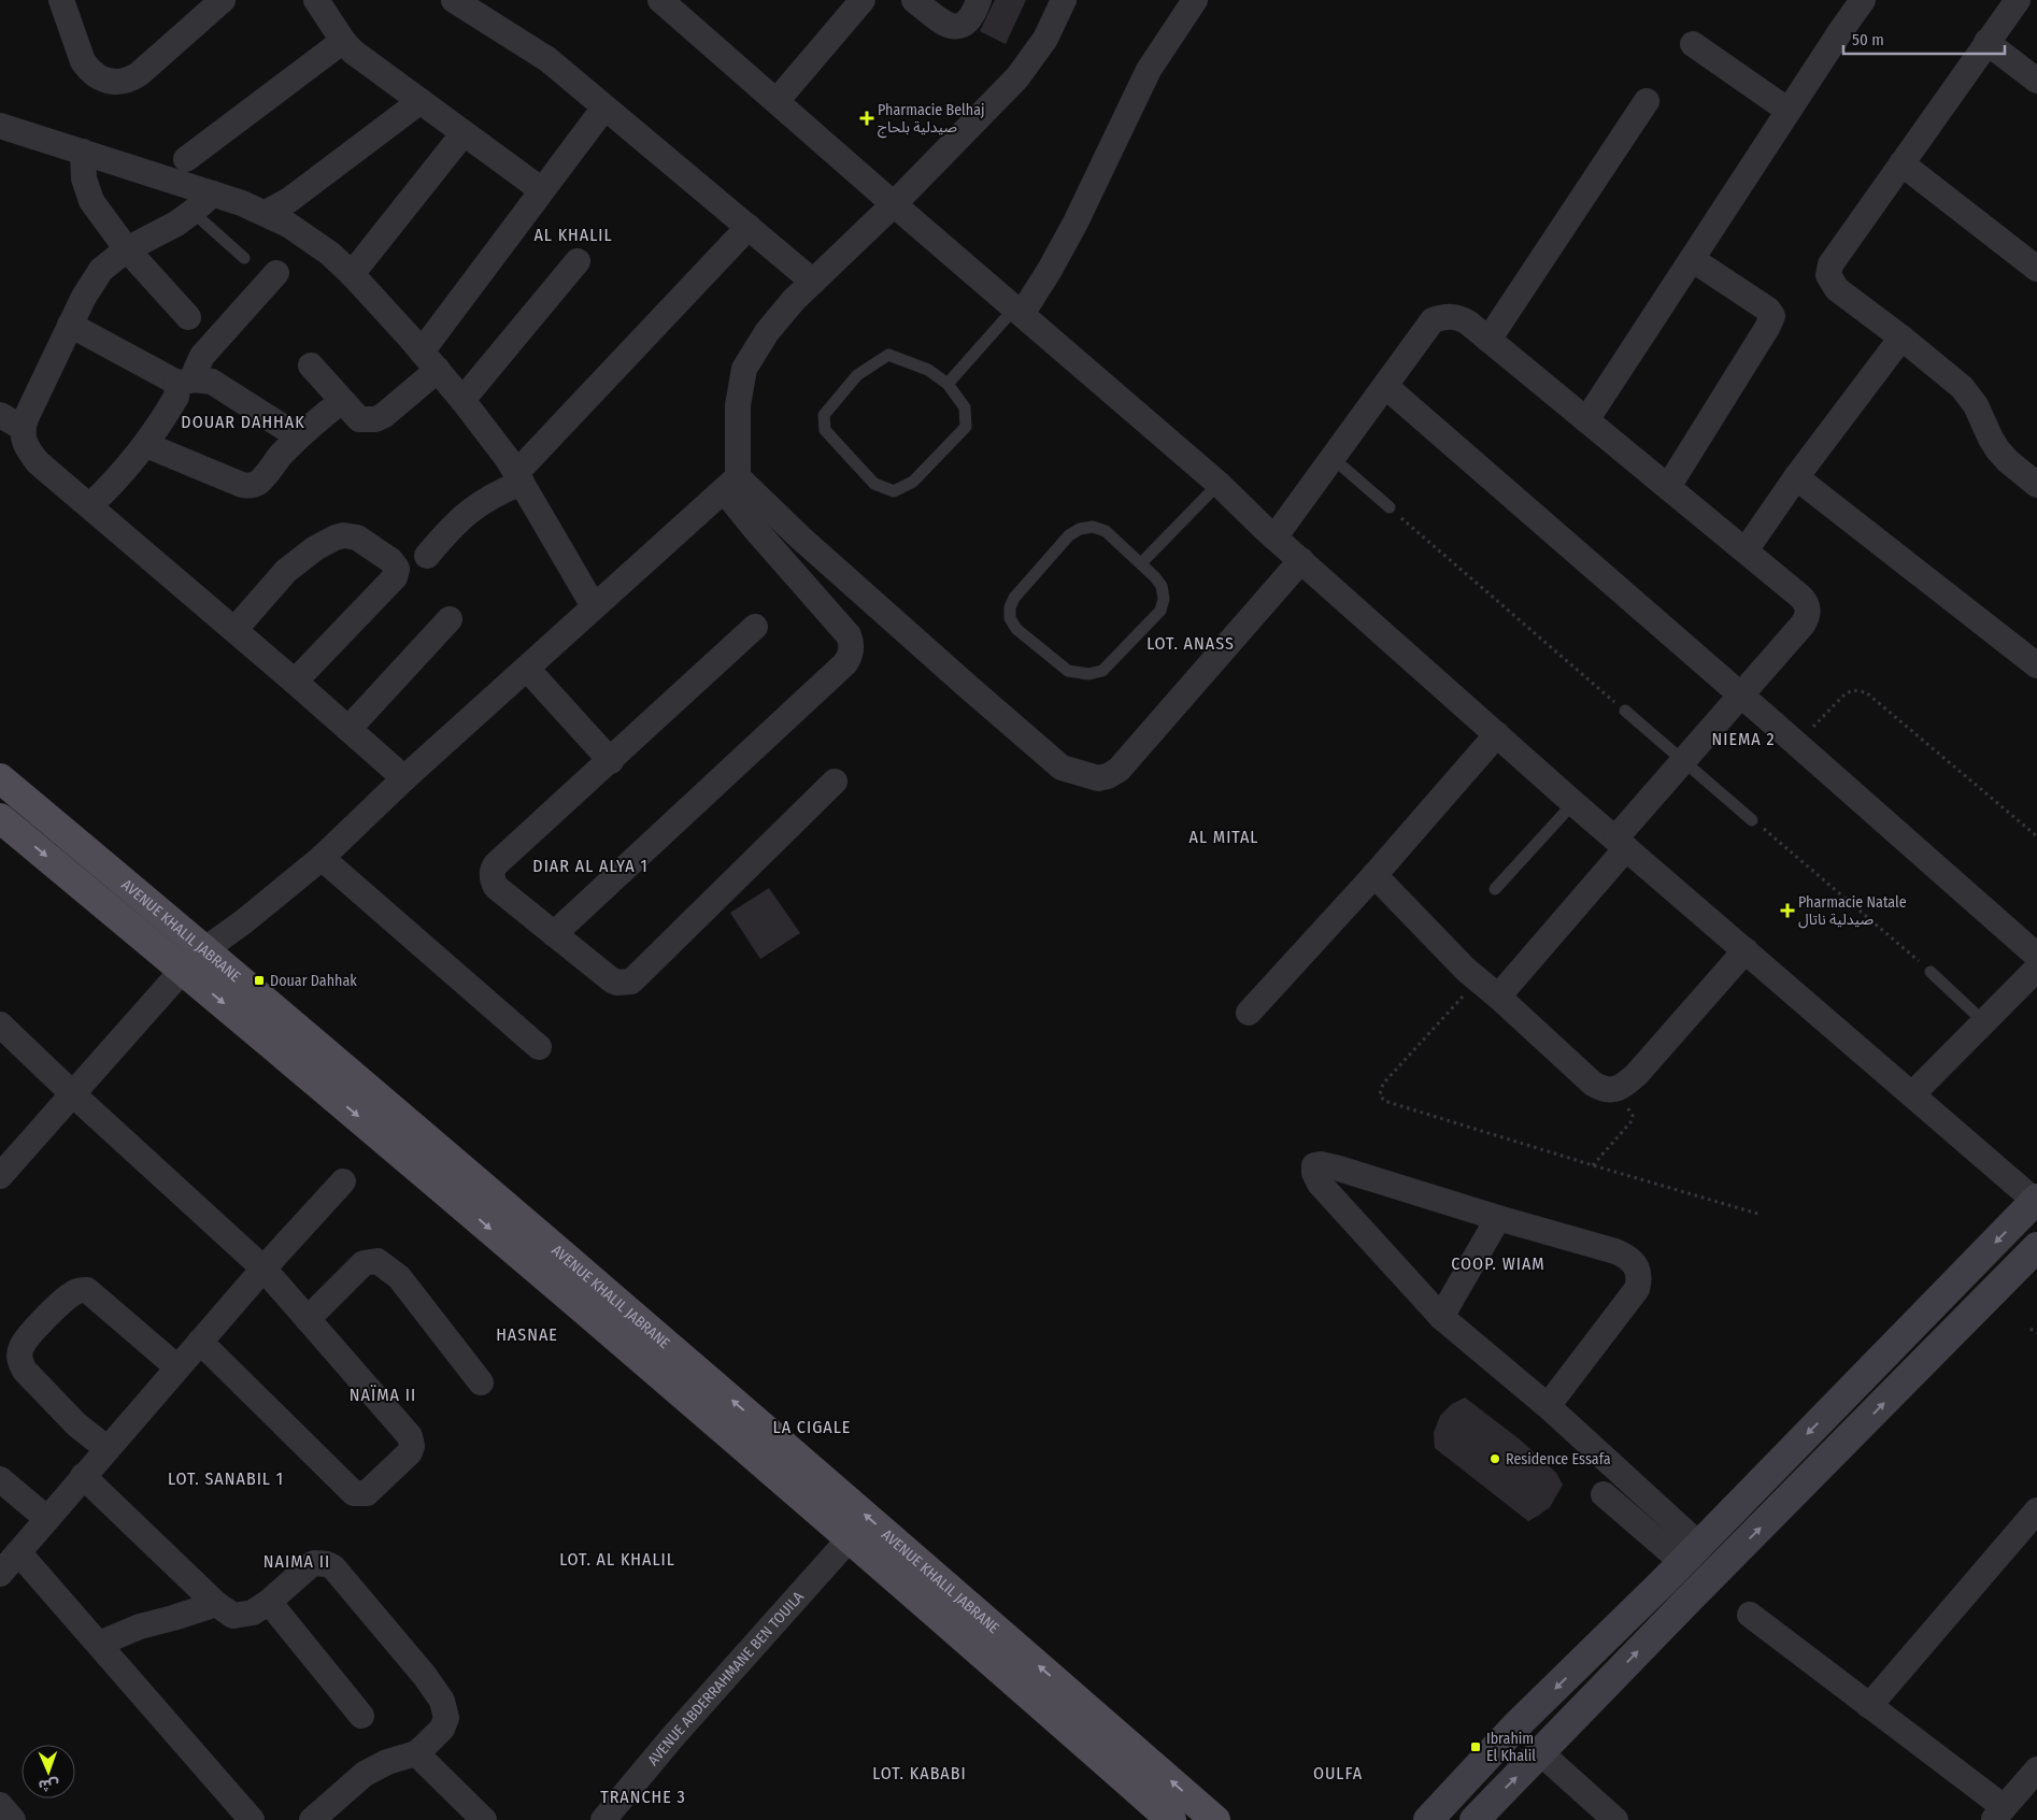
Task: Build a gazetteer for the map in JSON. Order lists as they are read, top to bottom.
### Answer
{
  "streets": {
    "main road": ["AVENUE KHALIL JABRANE"],
    "street": ["AVENUE ABDERRAHMANE BEN TOUILA"]
  },
  "crossings": [
    ["AVENUE KHALIL JABRANE", "AVENUE ABDERRAHMANE BEN TOUILA"]
  ],
  "districts": [
    "AL KHALIL",
    "DOUAR DAHHAK",
    "LOT. ANASS",
    "NIEMA 2",
    "AL MITAL",
    "DIAR AL ALYA 1",
    "COOP. WIAM",
    "HASNAE",
    "NAÏMA II",
    "LA CIGALE",
    "LOT. SANABIL 1",
    "LOT. AL KHALIL",
    "NAIMA II",
    "LOT. KABABI",
    "OULFA",
    "TRANCHE 3"
  ],
  "places": {
    "health": ["Pharmacie Belhaj صيدلية بلحاج", "Pharmacie Natale صيدلية ناتال"],
    "transit": ["Douar Dahhak", "Ibrahim El Khalil"],
    "other": ["Residence Essafa"]
  },
  "scale_bar": "50 m",
  "north": "bottom"
}
